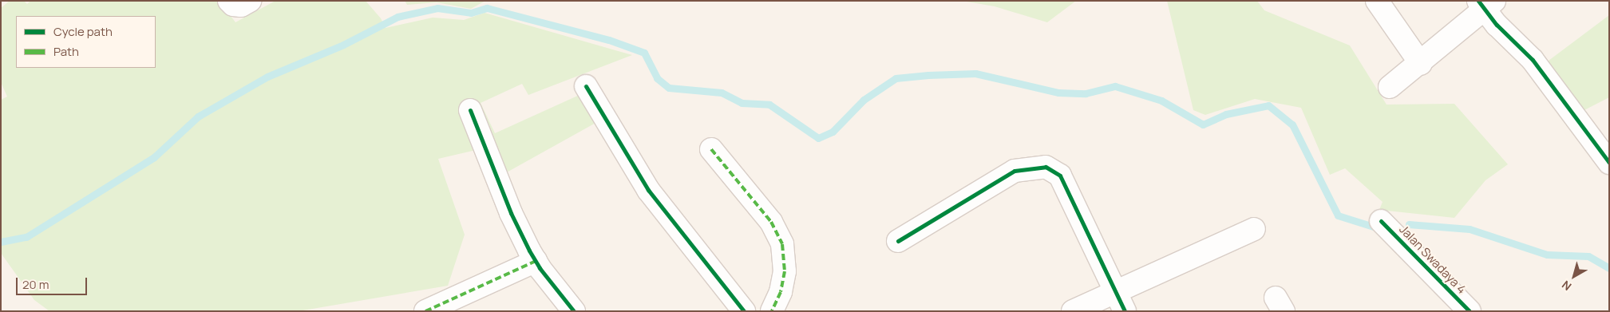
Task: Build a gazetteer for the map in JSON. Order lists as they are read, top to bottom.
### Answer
{
  "streets": {
    "street": ["Jalan Swadaya 4"]
  },
  "legend": ["Cycle path", "Path"],
  "scale_bar": "20 m",
  "north": "bottom left"
}
